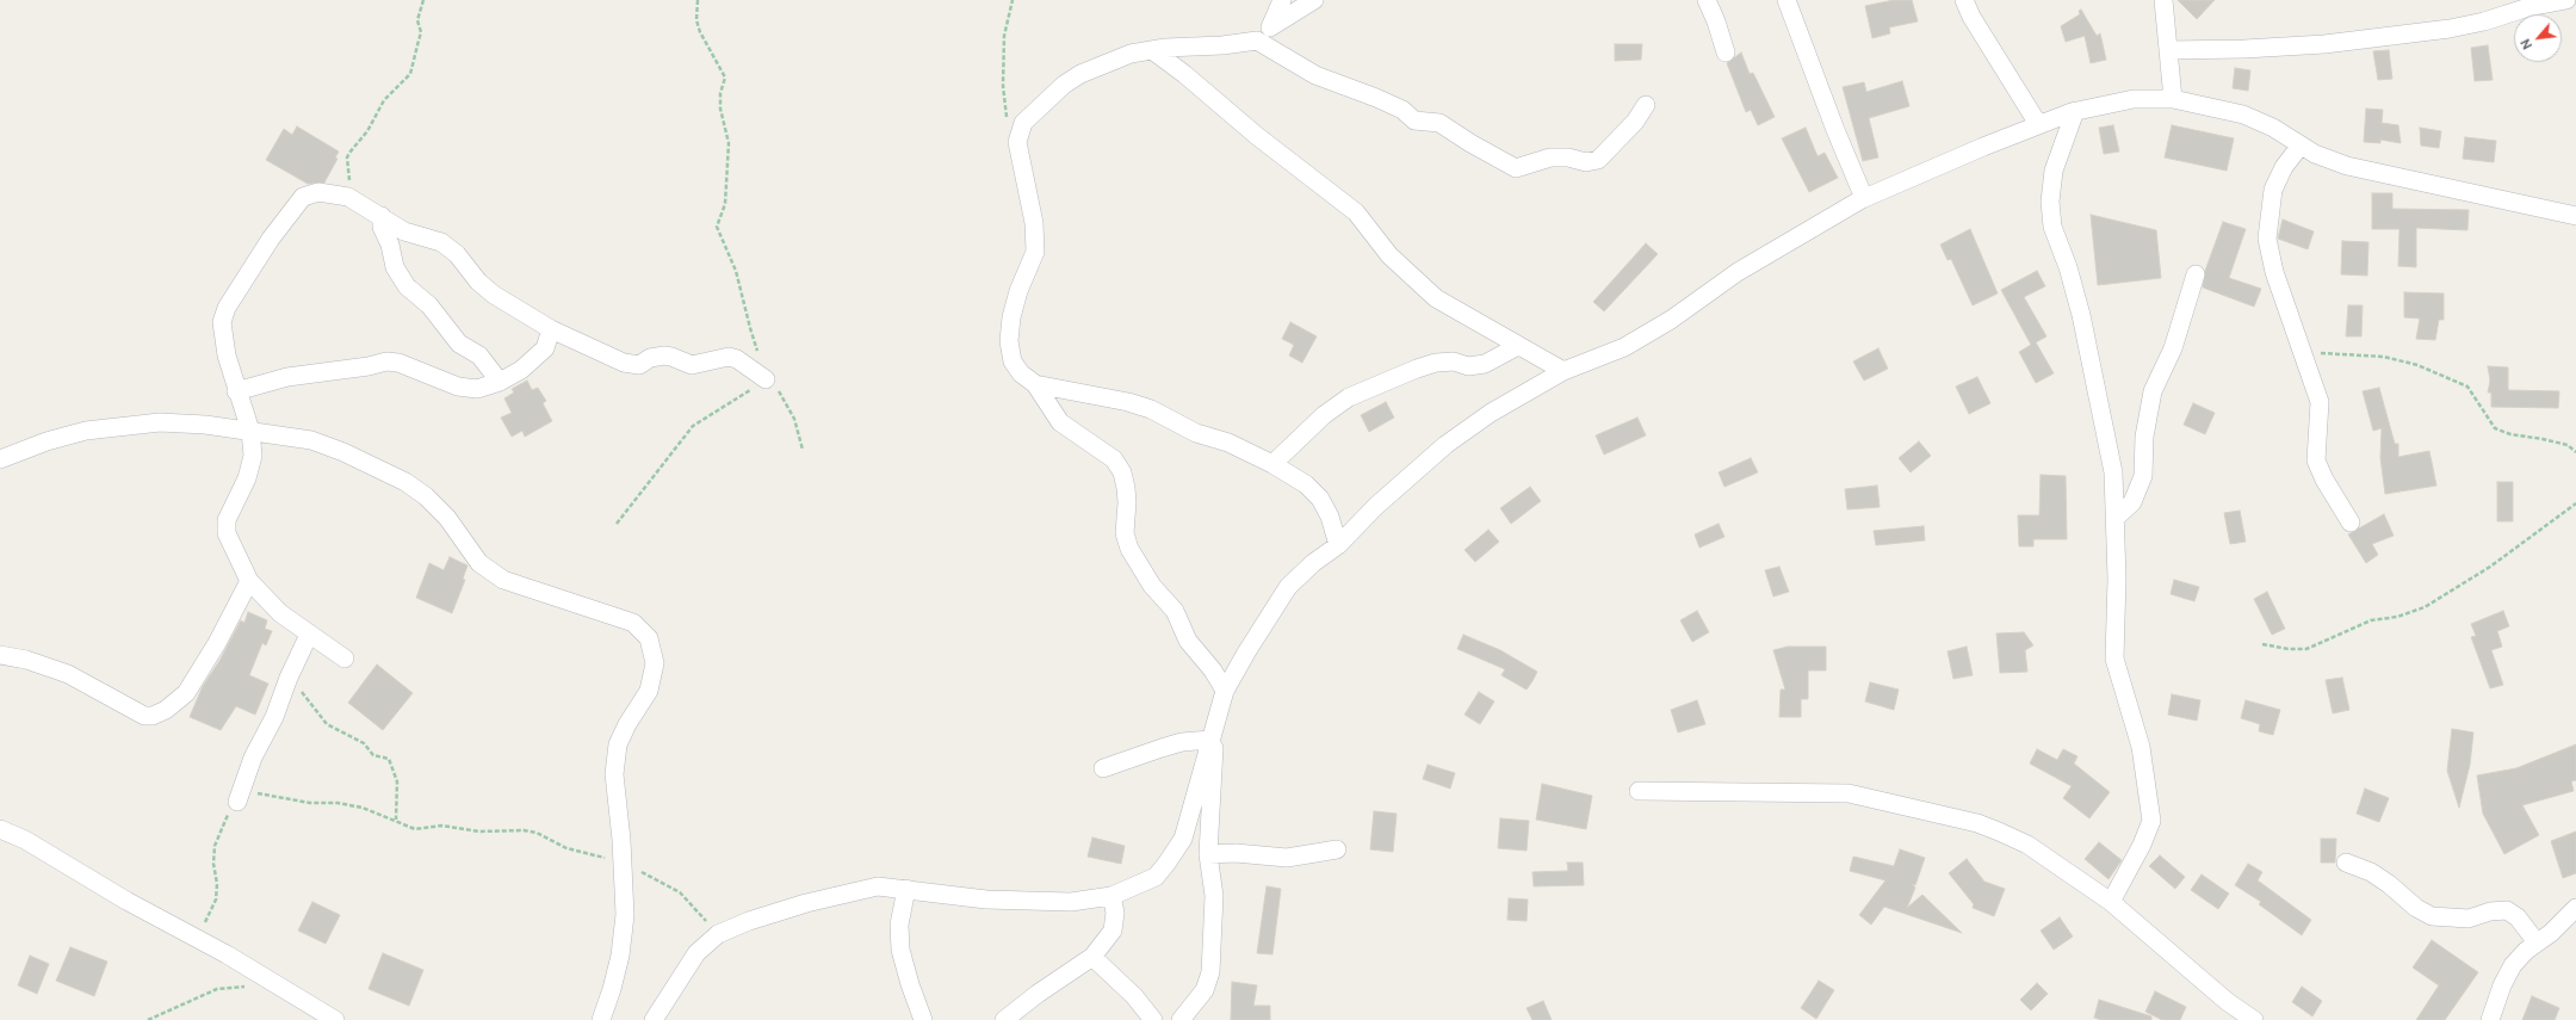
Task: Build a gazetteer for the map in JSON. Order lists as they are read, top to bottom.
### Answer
{
  "north": "bottom left"
}
